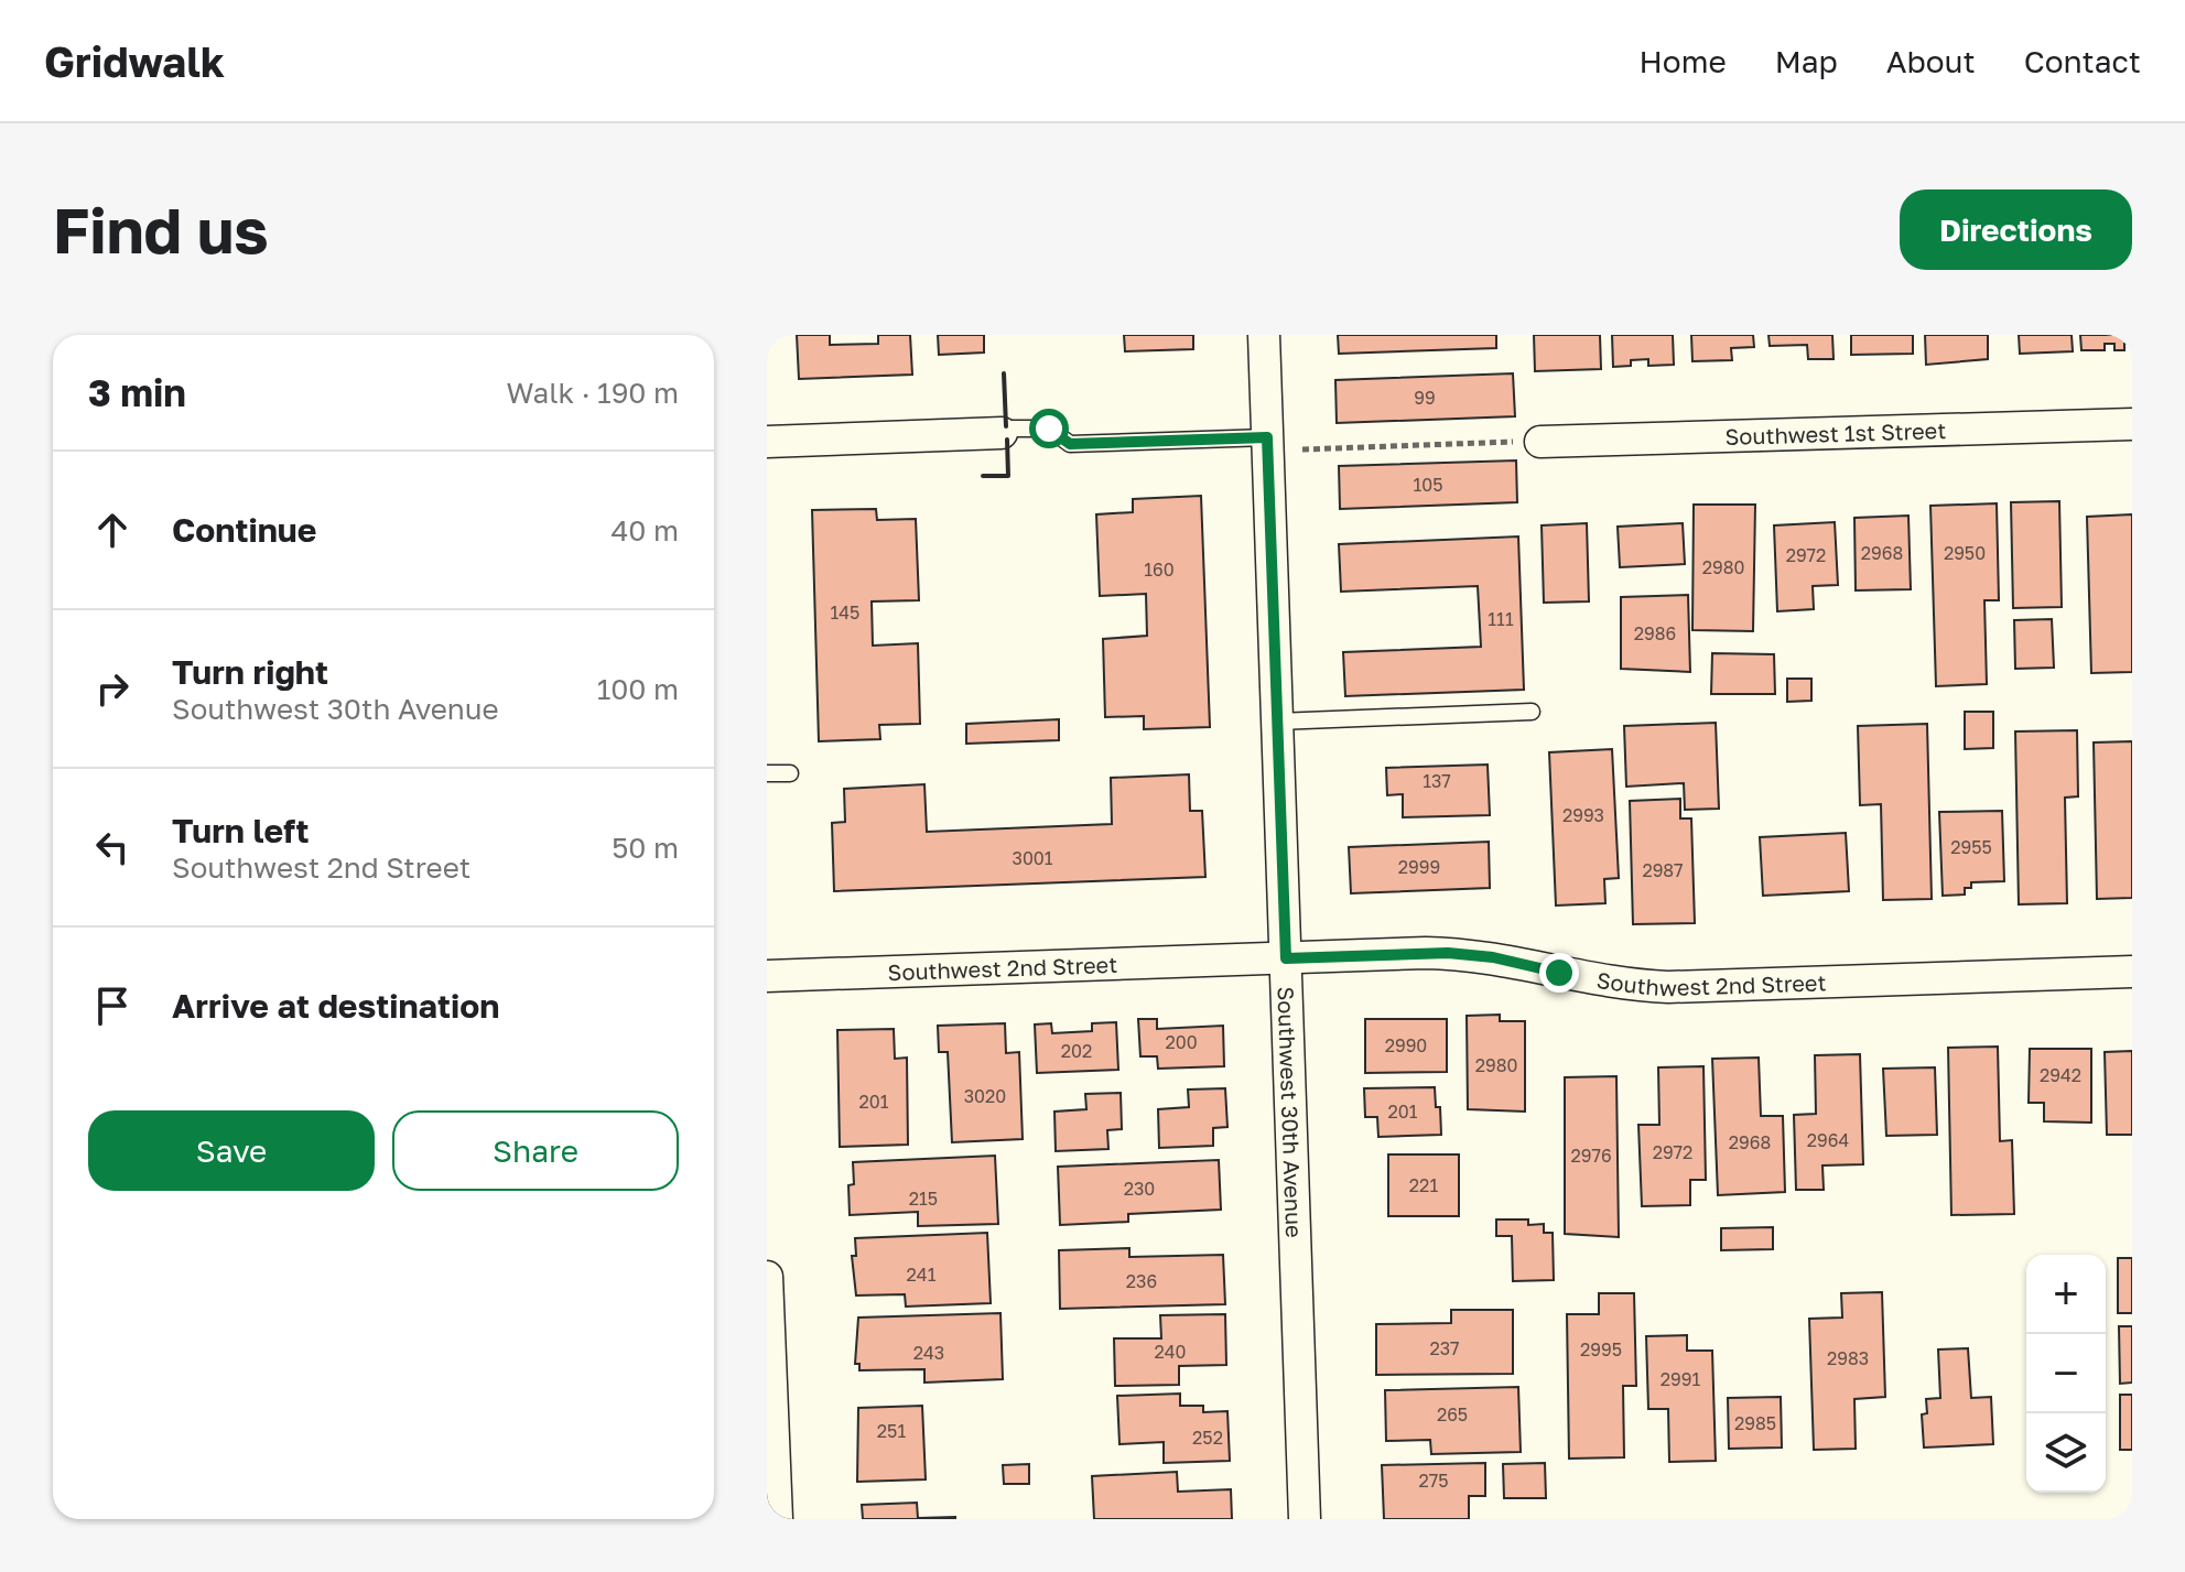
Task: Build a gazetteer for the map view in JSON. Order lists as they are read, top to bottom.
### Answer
{
  "streets": {
    "street": ["Southwest 1st Street", "Southwest 2nd Street", "Southwest 30th Avenue"]
  },
  "crossings": [
    ["Southwest 2nd Street", "Southwest 30th Avenue"]
  ],
  "house_numbers": [
    "99",
    "105",
    "2968",
    "2950",
    "2972",
    "2980",
    "160",
    "145",
    "111",
    "2986",
    "137",
    "2993",
    "2955",
    "3001",
    "2999",
    "2987",
    "200",
    "2990",
    "202",
    "2980",
    "2942",
    "3020",
    "201",
    "201",
    "2964",
    "2968",
    "2972",
    "2976",
    "221",
    "230",
    "215",
    "241",
    "236",
    "237",
    "2995",
    "240",
    "243",
    "2983",
    "2991",
    "265",
    "2985",
    "251",
    "252",
    "275"
  ],
  "page": {
    "header": "Gridwalk",
    "nav": [
      "Home",
      "Map",
      "About",
      "Contact"
    ],
    "buttons": [
      "Directions",
      ["Save", "Share"]
    ],
    "title": "Find us",
    "heading": ["3 min", "Walk · 190 m"],
    "list": [
      ["Continue", "40 m"],
      ["Turn right", "Southwest 30th Avenue", "100 m"],
      ["Turn left", "Southwest 2nd Street", "50 m"],
      "Arrive at destination"
    ],
    "map_buttons": ["+", "−"]
  }
}
